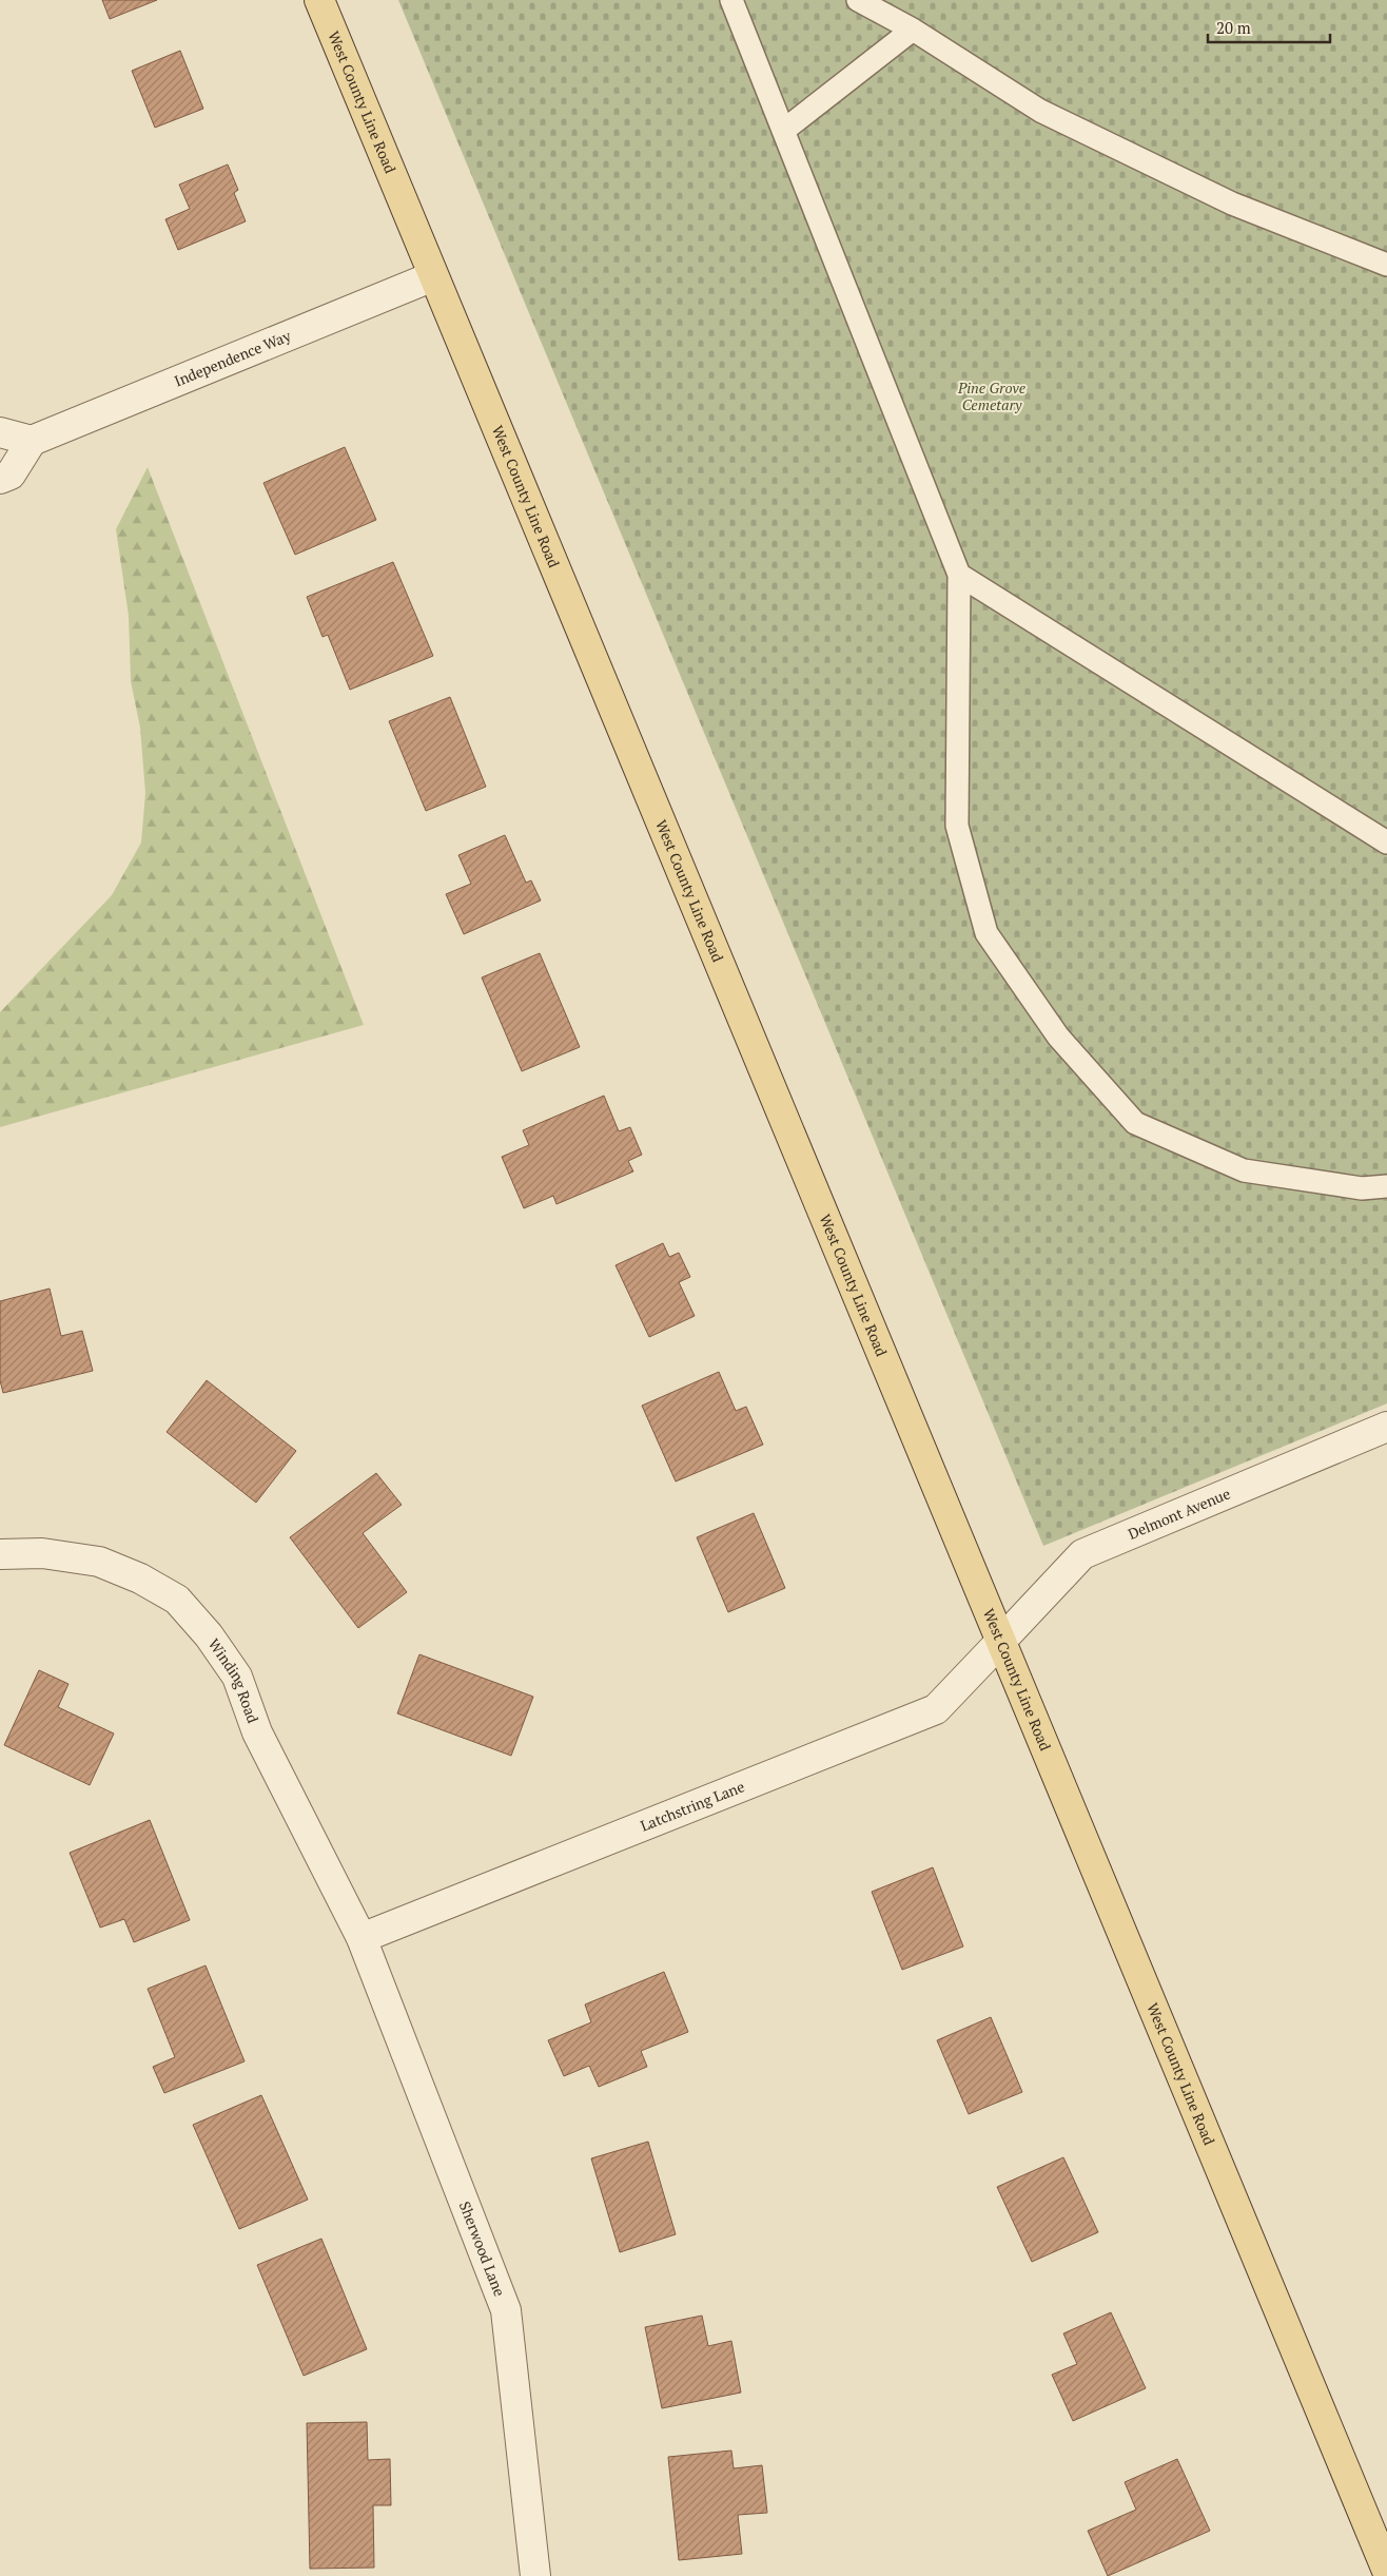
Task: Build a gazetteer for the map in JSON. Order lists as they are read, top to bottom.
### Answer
{
  "streets": {
    "main road": ["West County Line Road"],
    "street": [
      "Independence Way",
      "Delmont Avenue",
      "Winding Road",
      "Latchstring Lane",
      "Sherwood Lane"
    ]
  },
  "crossings": [
    ["West County Line Road", "Independence Way"],
    ["West County Line Road", "Delmont Avenue"],
    ["West County Line Road", "Latchstring Lane"],
    ["Delmont Avenue", "Latchstring Lane"],
    ["Winding Road", "Latchstring Lane"],
    ["Winding Road", "Sherwood Lane"],
    ["Latchstring Lane", "Sherwood Lane"]
  ],
  "parks": ["Pine Grove Cemetary"],
  "scale_bar": "20 m"
}
